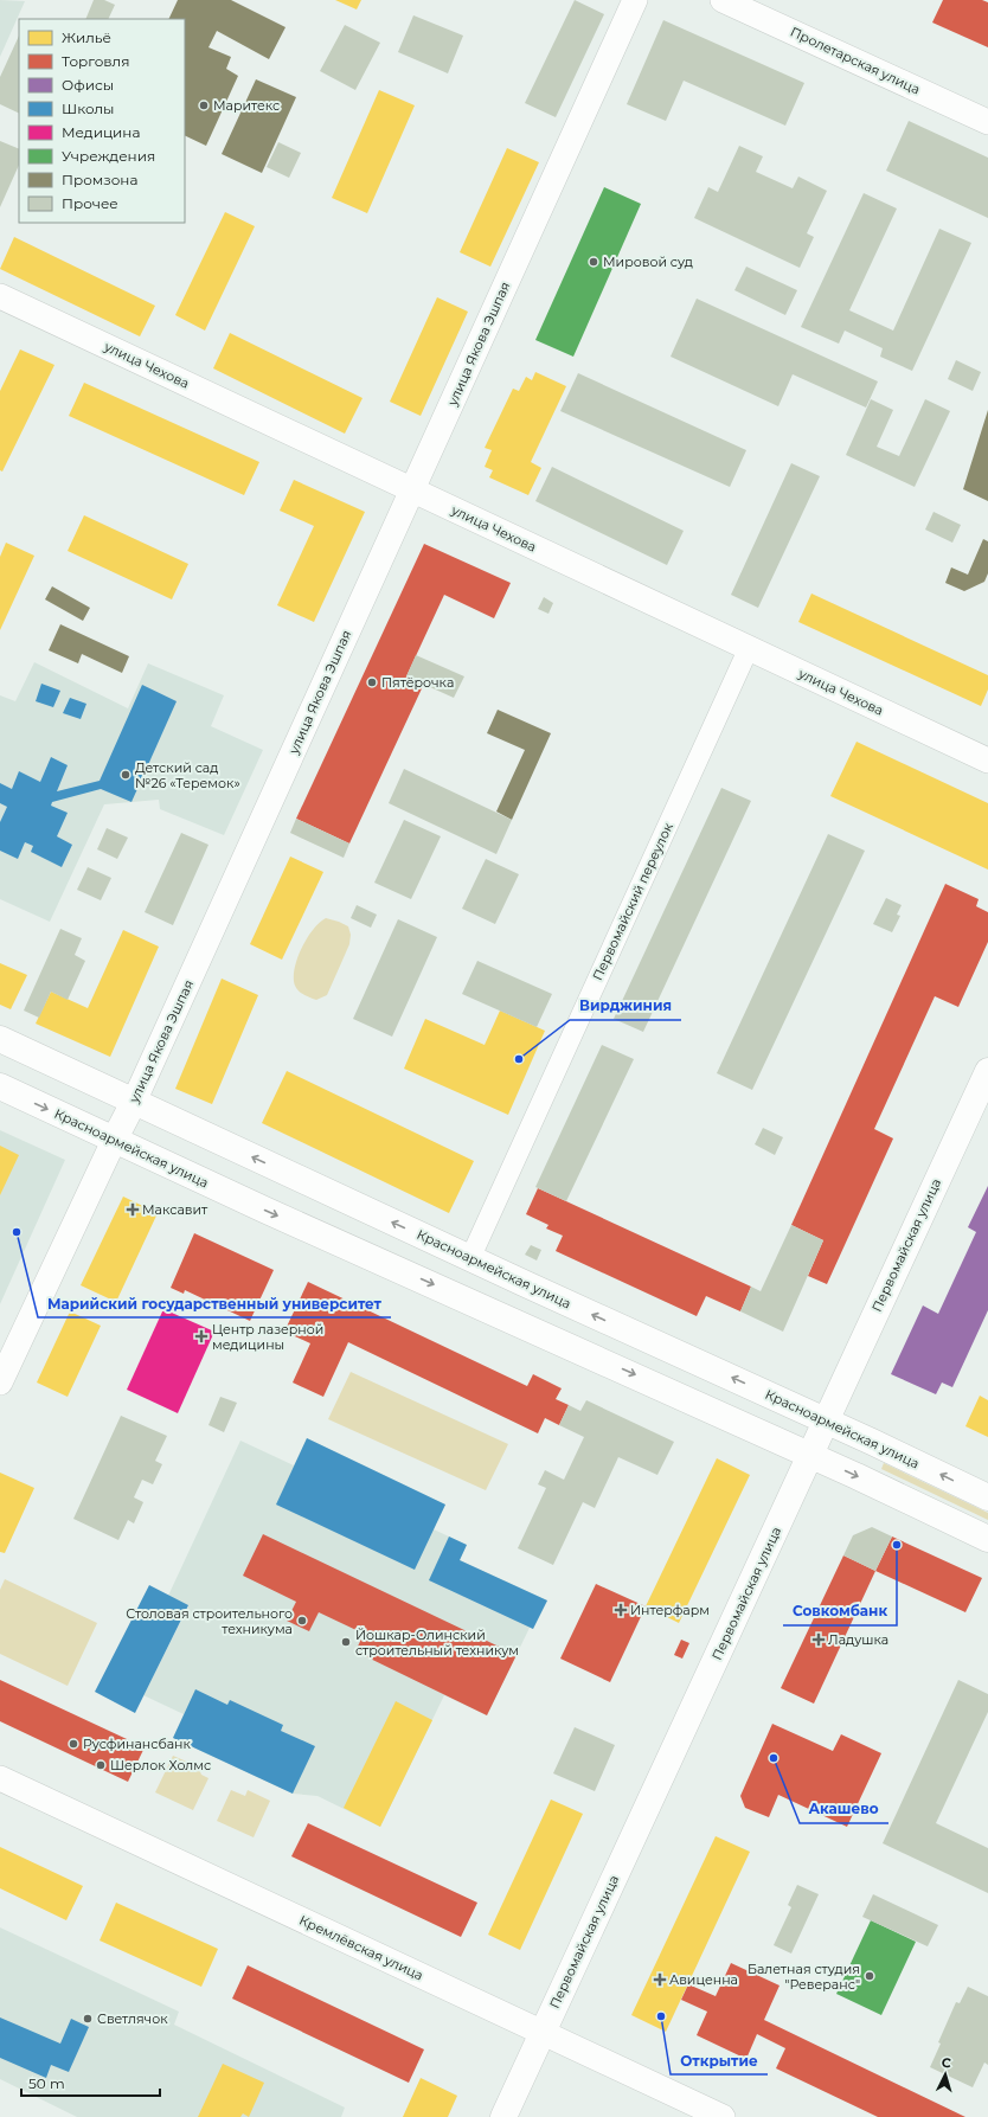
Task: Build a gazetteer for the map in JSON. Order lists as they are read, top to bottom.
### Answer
{
  "streets": {
    "main road": ["улица Якова Эшпая", "Красноармейская улица", "Первомайская улица"],
    "street": [
      "Пролетарская улица",
      "улица Чехова",
      "Первомайский переулок",
      "Кремлёвская улица"
    ]
  },
  "crossings": [
    ["улица Якова Эшпая", "улица Чехова"],
    ["улица Якова Эшпая", "Красноармейская улица"],
    ["улица Чехова", "Первомайский переулок"],
    ["Первомайский переулок", "Красноармейская улица"],
    ["Красноармейская улица", "Первомайская улица"],
    ["Первомайская улица", "Кремлёвская улица"]
  ],
  "places": {
    "other": [
      "Маритекс",
      "Мировой суд",
      "Пятёрочка",
      "Детский сад №26 «Теремок»",
      "Вирджиния",
      "Марийский государственный университет",
      "Совкомбанк",
      "Столовая строительного техникума",
      "Йошкар-Олинский строительный техникум",
      "Русфинансбанк",
      "Акашево",
      "Шерлок Холмс",
      "Балетная студия \"Реверанс\"",
      "Открытие",
      "Светлячок"
    ],
    "health": [
      "Максавит",
      "Центр лазерной медицины",
      "Интерфарм",
      "Ладушка",
      "Авиценна"
    ]
  },
  "legend": [
    "Жильё",
    "Торговля",
    "Офисы",
    "Школы",
    "Медицина",
    "Учреждения",
    "Промзона",
    "Прочее"
  ],
  "scale_bar": "50 m",
  "north": "top"
}
